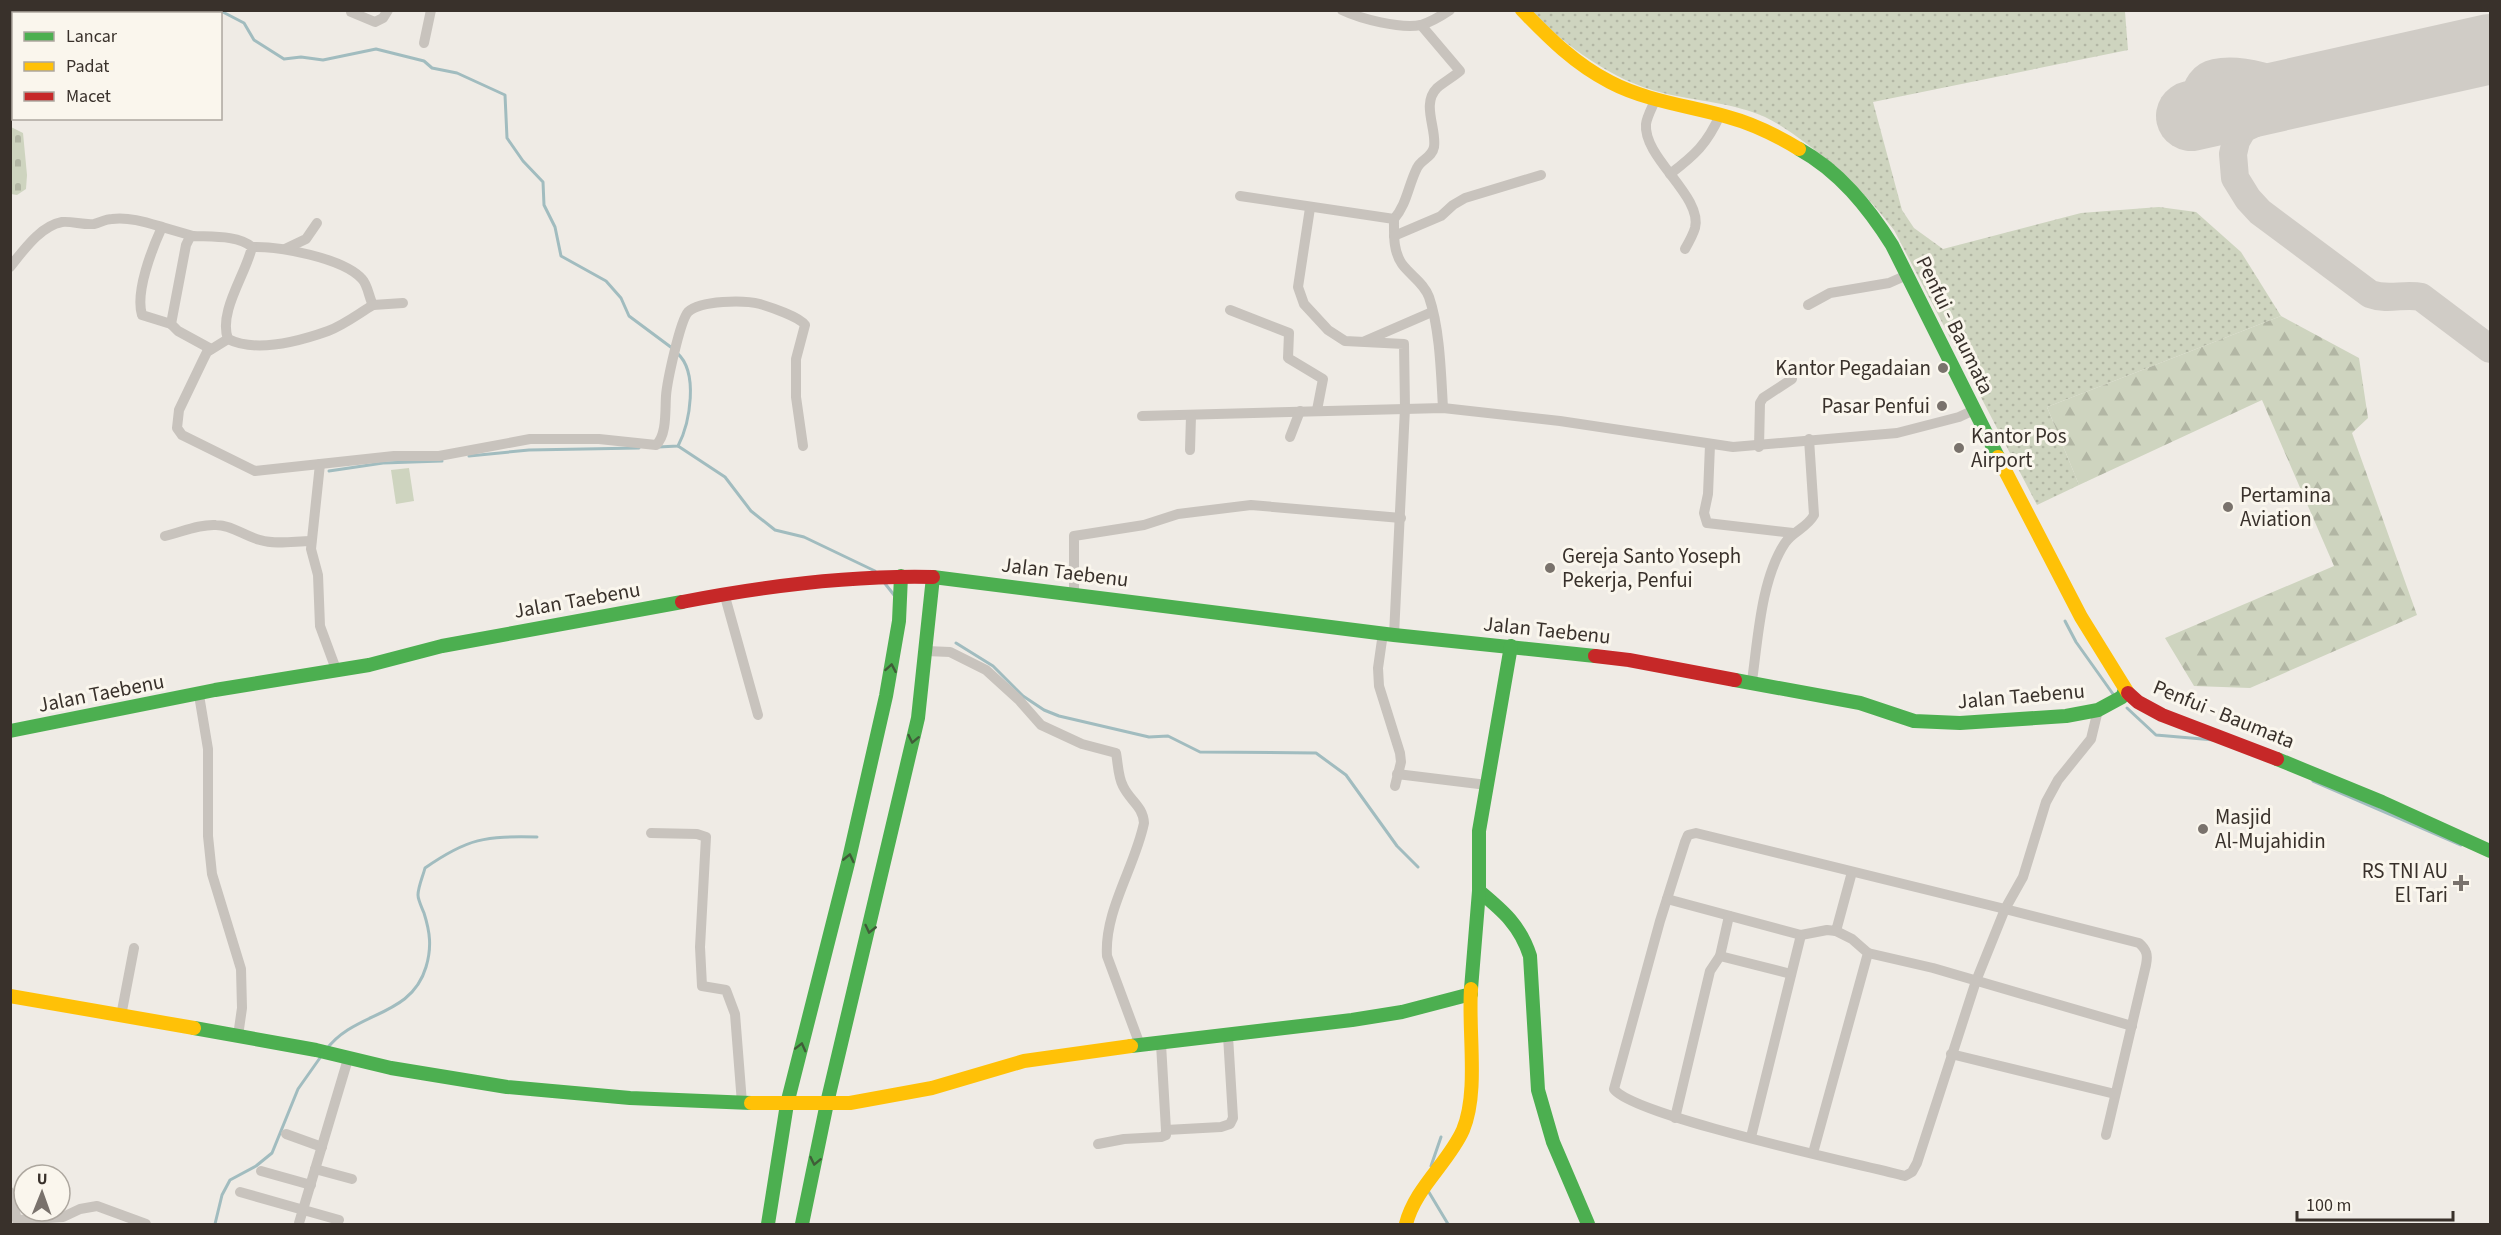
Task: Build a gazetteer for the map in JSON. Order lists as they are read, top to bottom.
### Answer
{
  "streets": {
    "main road": ["Penfui - Baumata", "Jalan Taebenu"]
  },
  "crossings": [
    ["Penfui - Baumata", "Jalan Taebenu"]
  ],
  "places": {
    "other": [
      "Kantor Pegadaian",
      "Pasar Penfui",
      "Kantor Pos Airport",
      "Pertamina Aviation",
      "Gereja Santo Yoseph Pekerja, Penfui",
      "Masjid Al-Mujahidin"
    ],
    "health": ["RS TNI AU El Tari"]
  },
  "legend": ["Lancar", "Padat", "Macet"],
  "scale_bar": "100 m",
  "north": "top"
}
